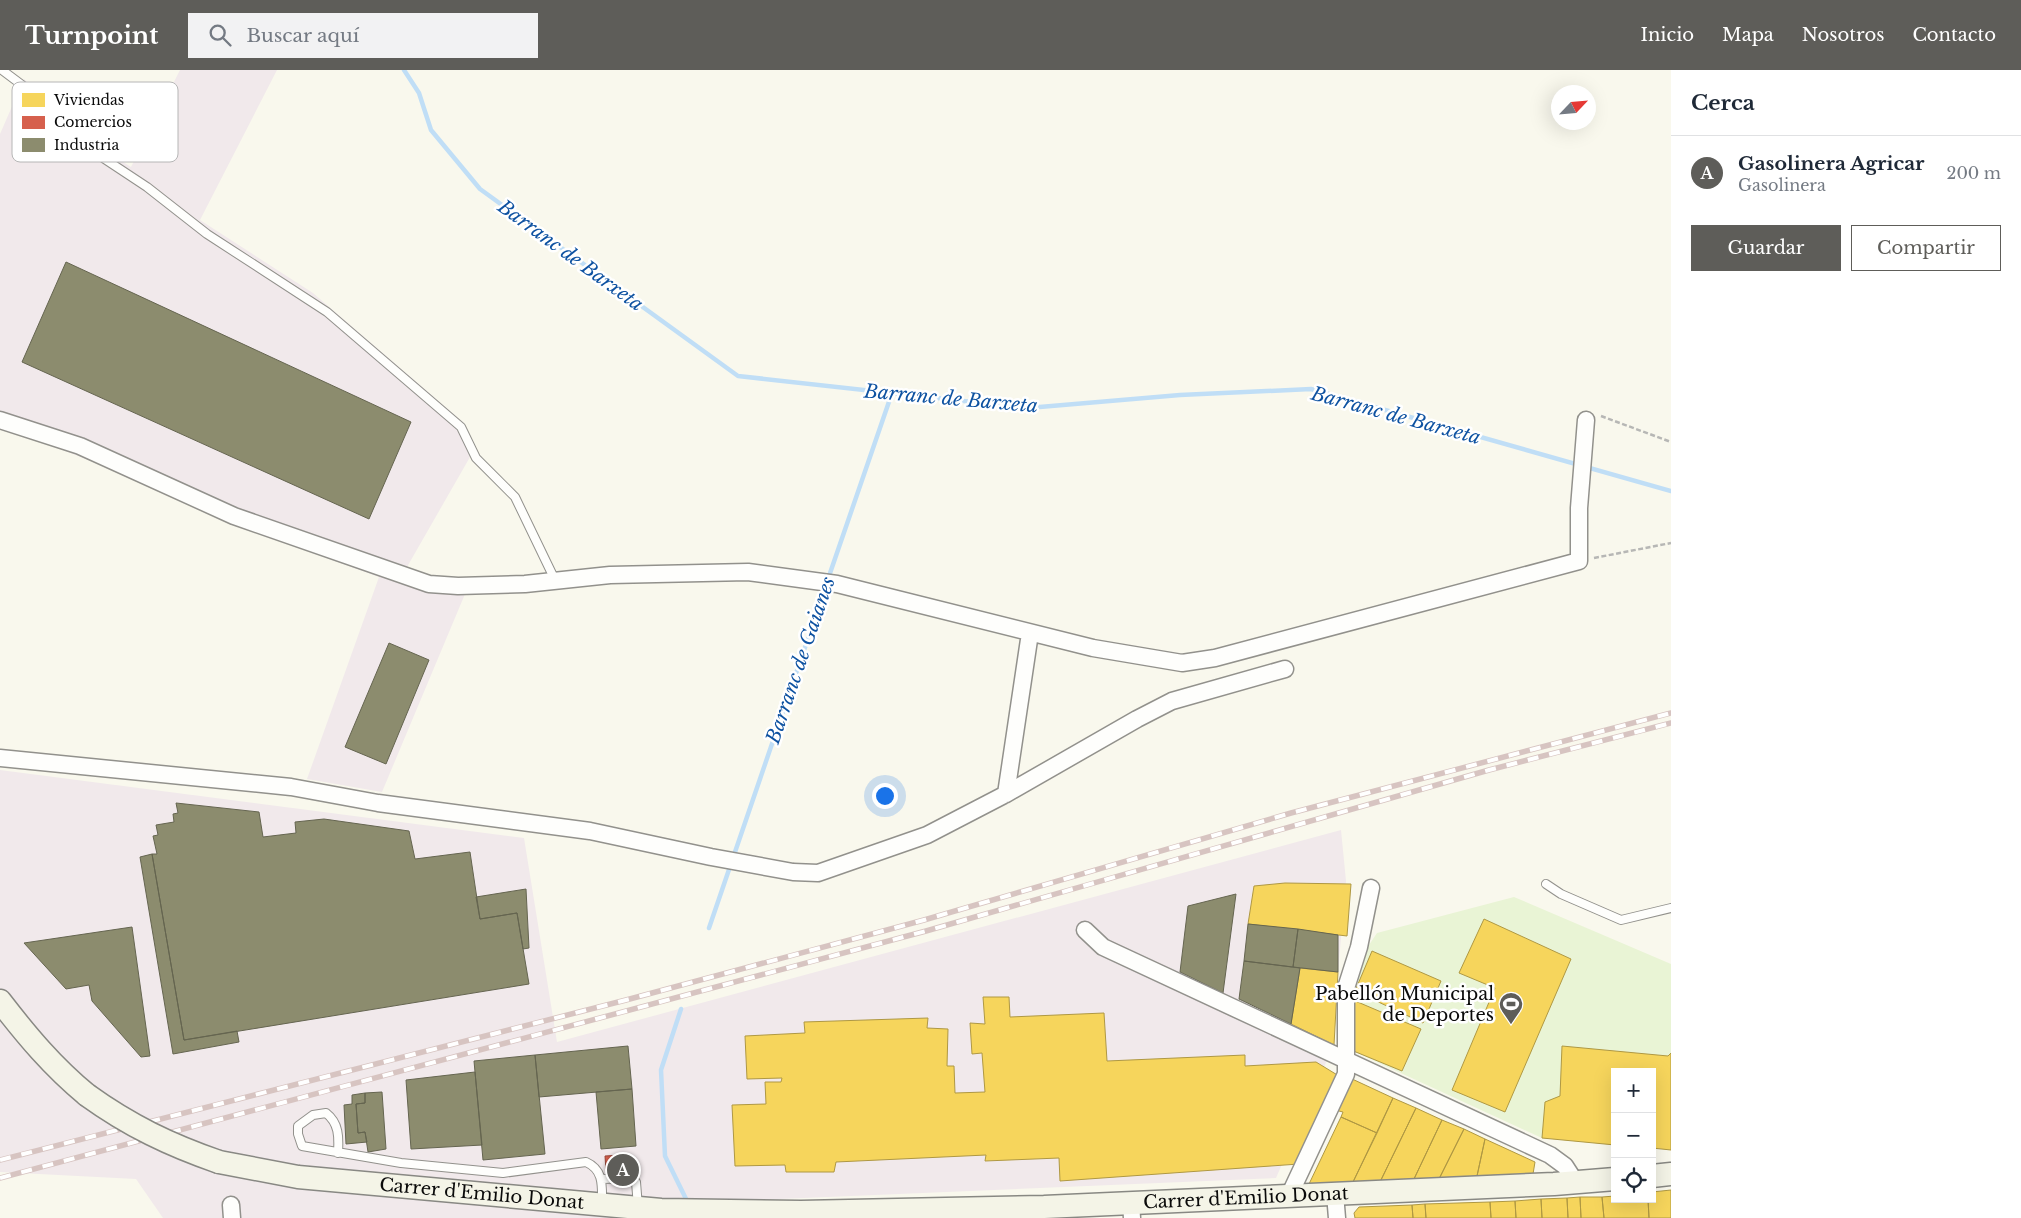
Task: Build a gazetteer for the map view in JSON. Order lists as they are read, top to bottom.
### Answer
{
  "streets": {
    "street": ["Carrer d'Emilio Donat"]
  },
  "water": ["Barranc de Barxeta", "Barranc de Gaianes"],
  "places": {
    "sports": ["Pabellón Municipal de Deportes"]
  },
  "legend": ["Viviendas", "Comercios", "Industria"],
  "north": "top right",
  "page": {
    "header": "Turnpoint",
    "search": "Buscar aquí",
    "nav": [
      "Inicio",
      "Mapa",
      "Nosotros",
      "Contacto"
    ],
    "heading": "Cerca",
    "list": [
      {
        "mark": "A",
        "name": "Gasolinera Agricar",
        "note": "Gasolinera",
        "value": "200 m"
      }
    ],
    "buttons": ["Guardar", "Compartir"],
    "map_buttons": ["+", "−"],
    "pins": "A"
  }
}
